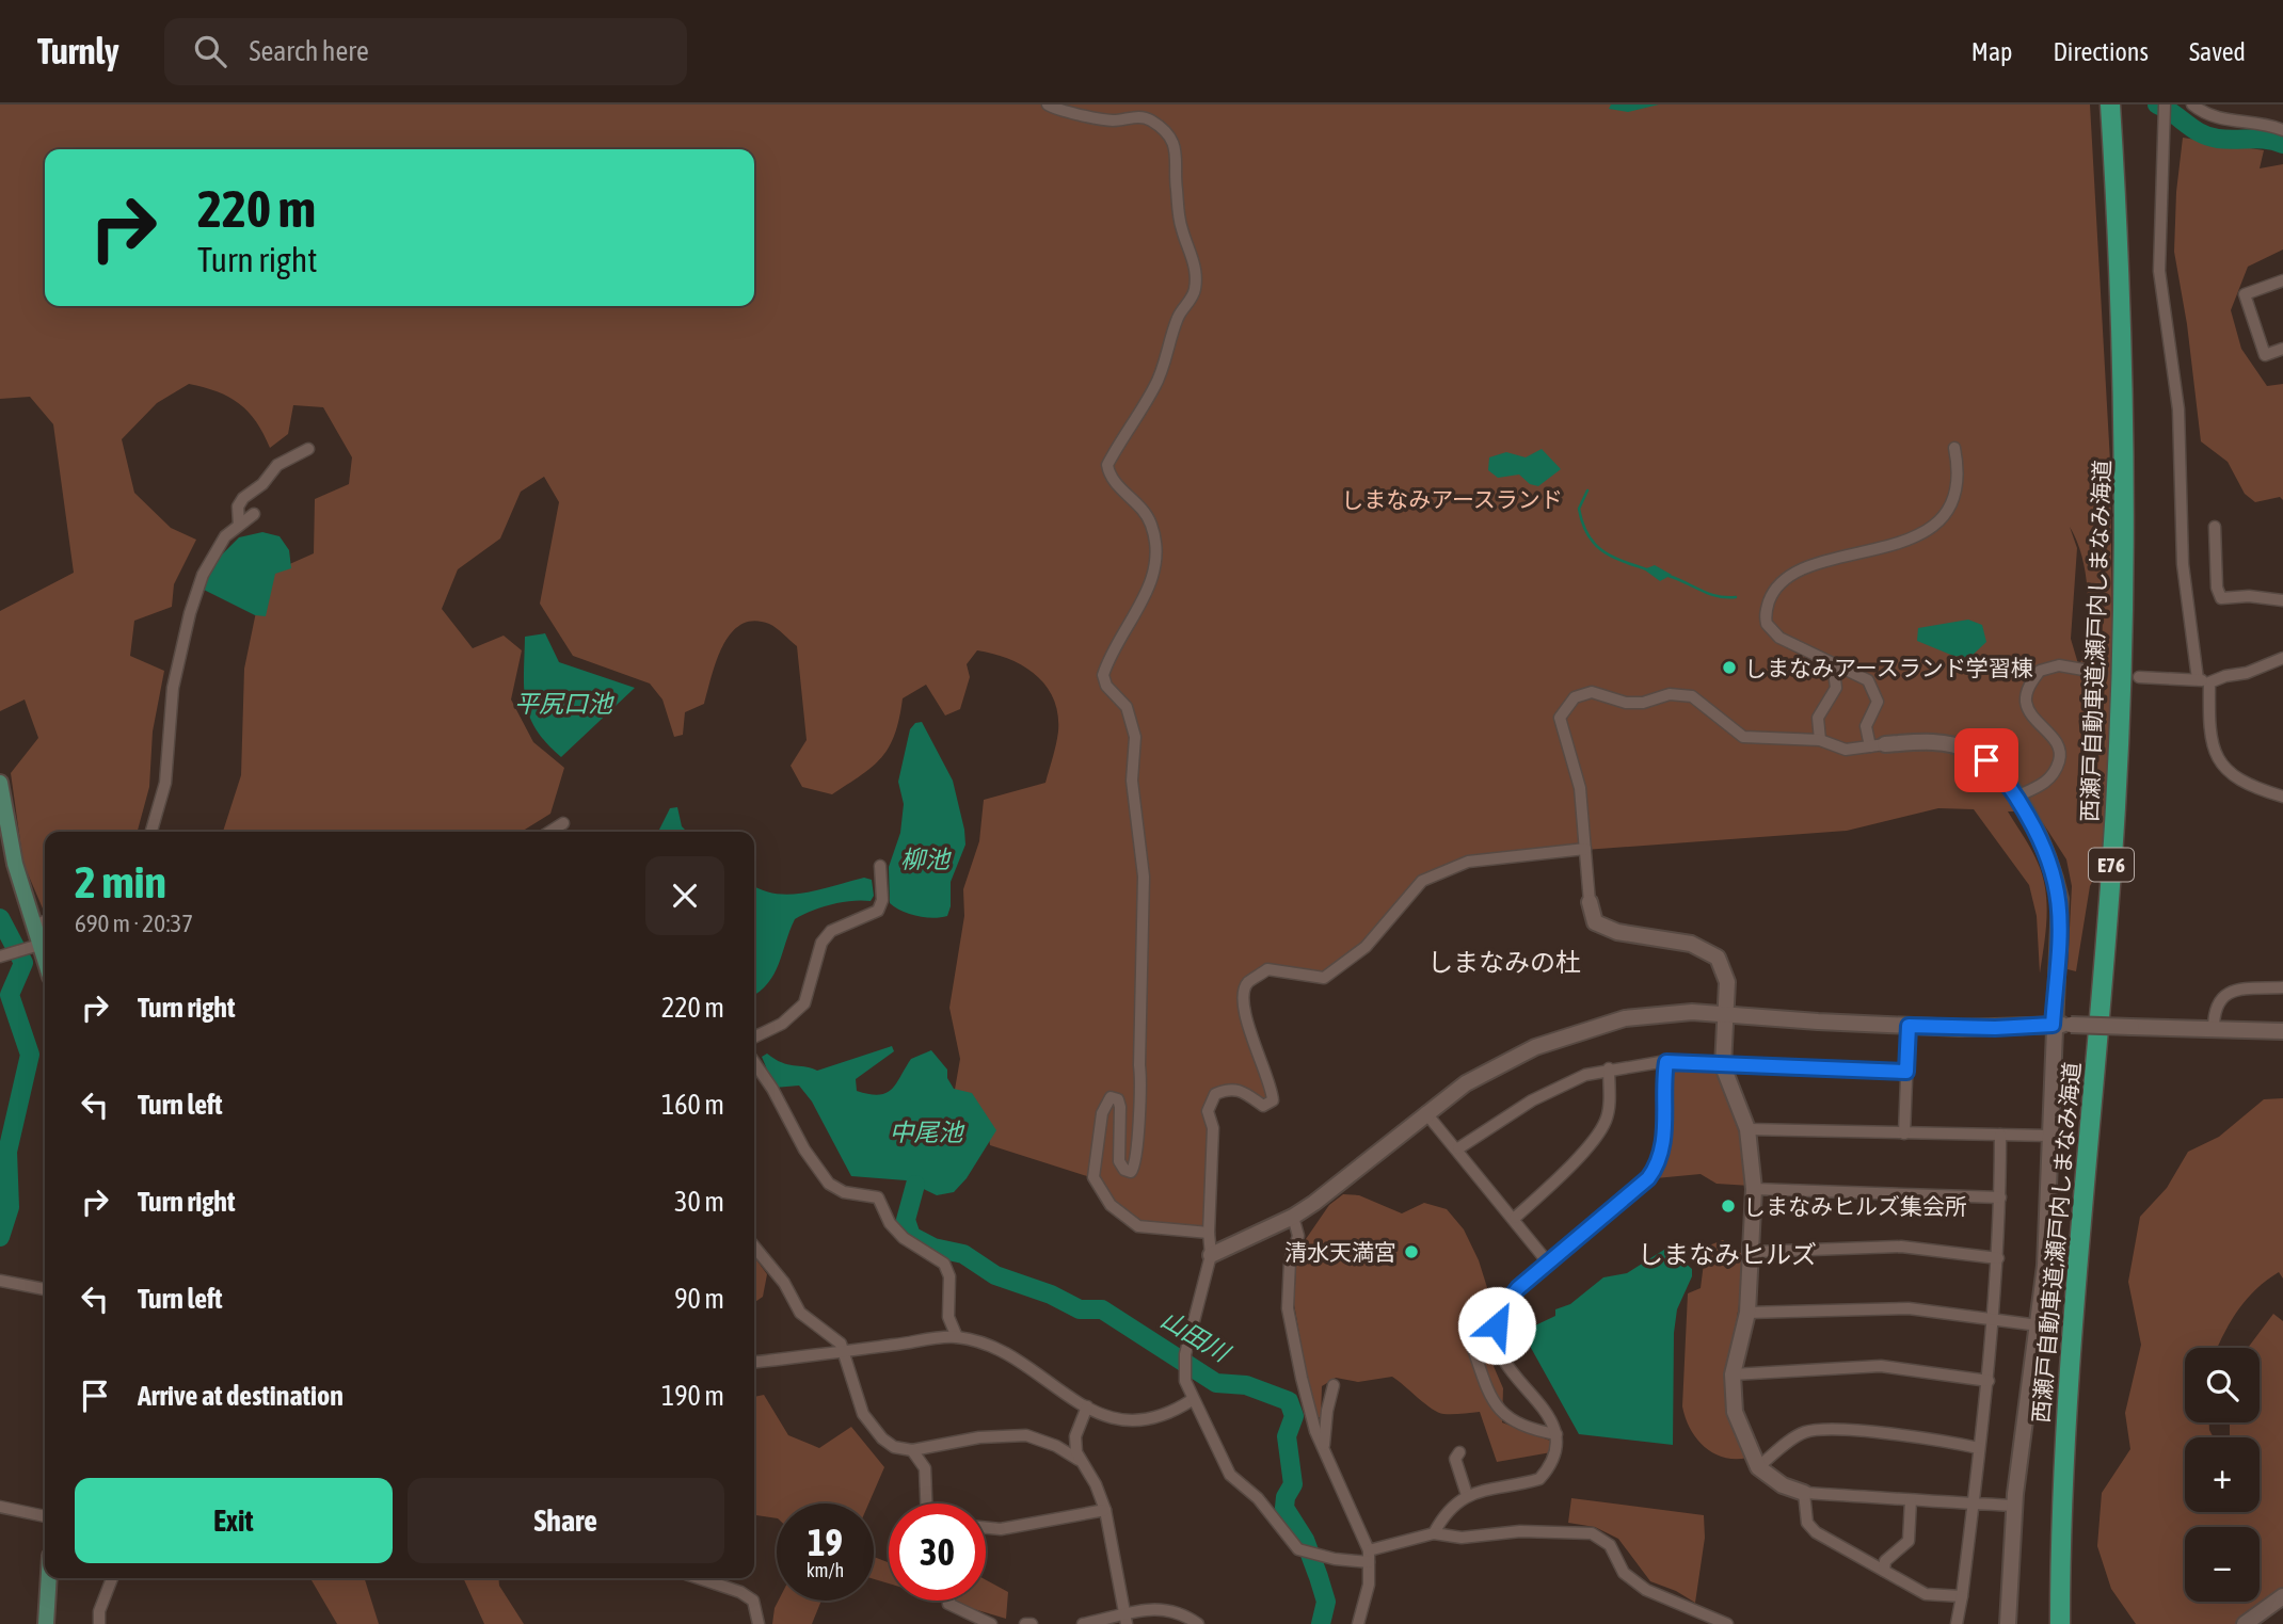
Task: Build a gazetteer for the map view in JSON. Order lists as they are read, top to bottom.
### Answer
{
  "streets": {
    "highway": ["西瀬戸自動車道;瀬戸内しまなみ海道", "E76"]
  },
  "districts": ["しまなみの杜", "しまなみヒルズ"],
  "water": [
    "平尻口池",
    "柳池",
    "中尾池",
    "山田川"
  ],
  "parks": ["しまなみアースランド"],
  "places": ["しまなみアースランド学習棟", "しまなみヒルズ集会所", "清水天満宮"],
  "page": {
    "header": "Turnly",
    "search": "Search here",
    "nav": ["Map", "Directions", "Saved"],
    "turn": ["220 m", "Turn right"],
    "heading": ["2 min", "690 m · 20:37"],
    "list": [
      {
        "name": "Turn right",
        "value": "220 m"
      },
      {
        "name": "Turn left",
        "value": "160 m"
      },
      {
        "name": "Turn right",
        "value": "30 m"
      },
      {
        "name": "Turn left",
        "value": "90 m"
      },
      {
        "name": "Arrive at destination",
        "value": "190 m"
      }
    ],
    "map_buttons": ["+", "−"],
    "buttons": ["Exit", "Share"],
    "speed": "19 km/h",
    "limit": "30"
  }
}
